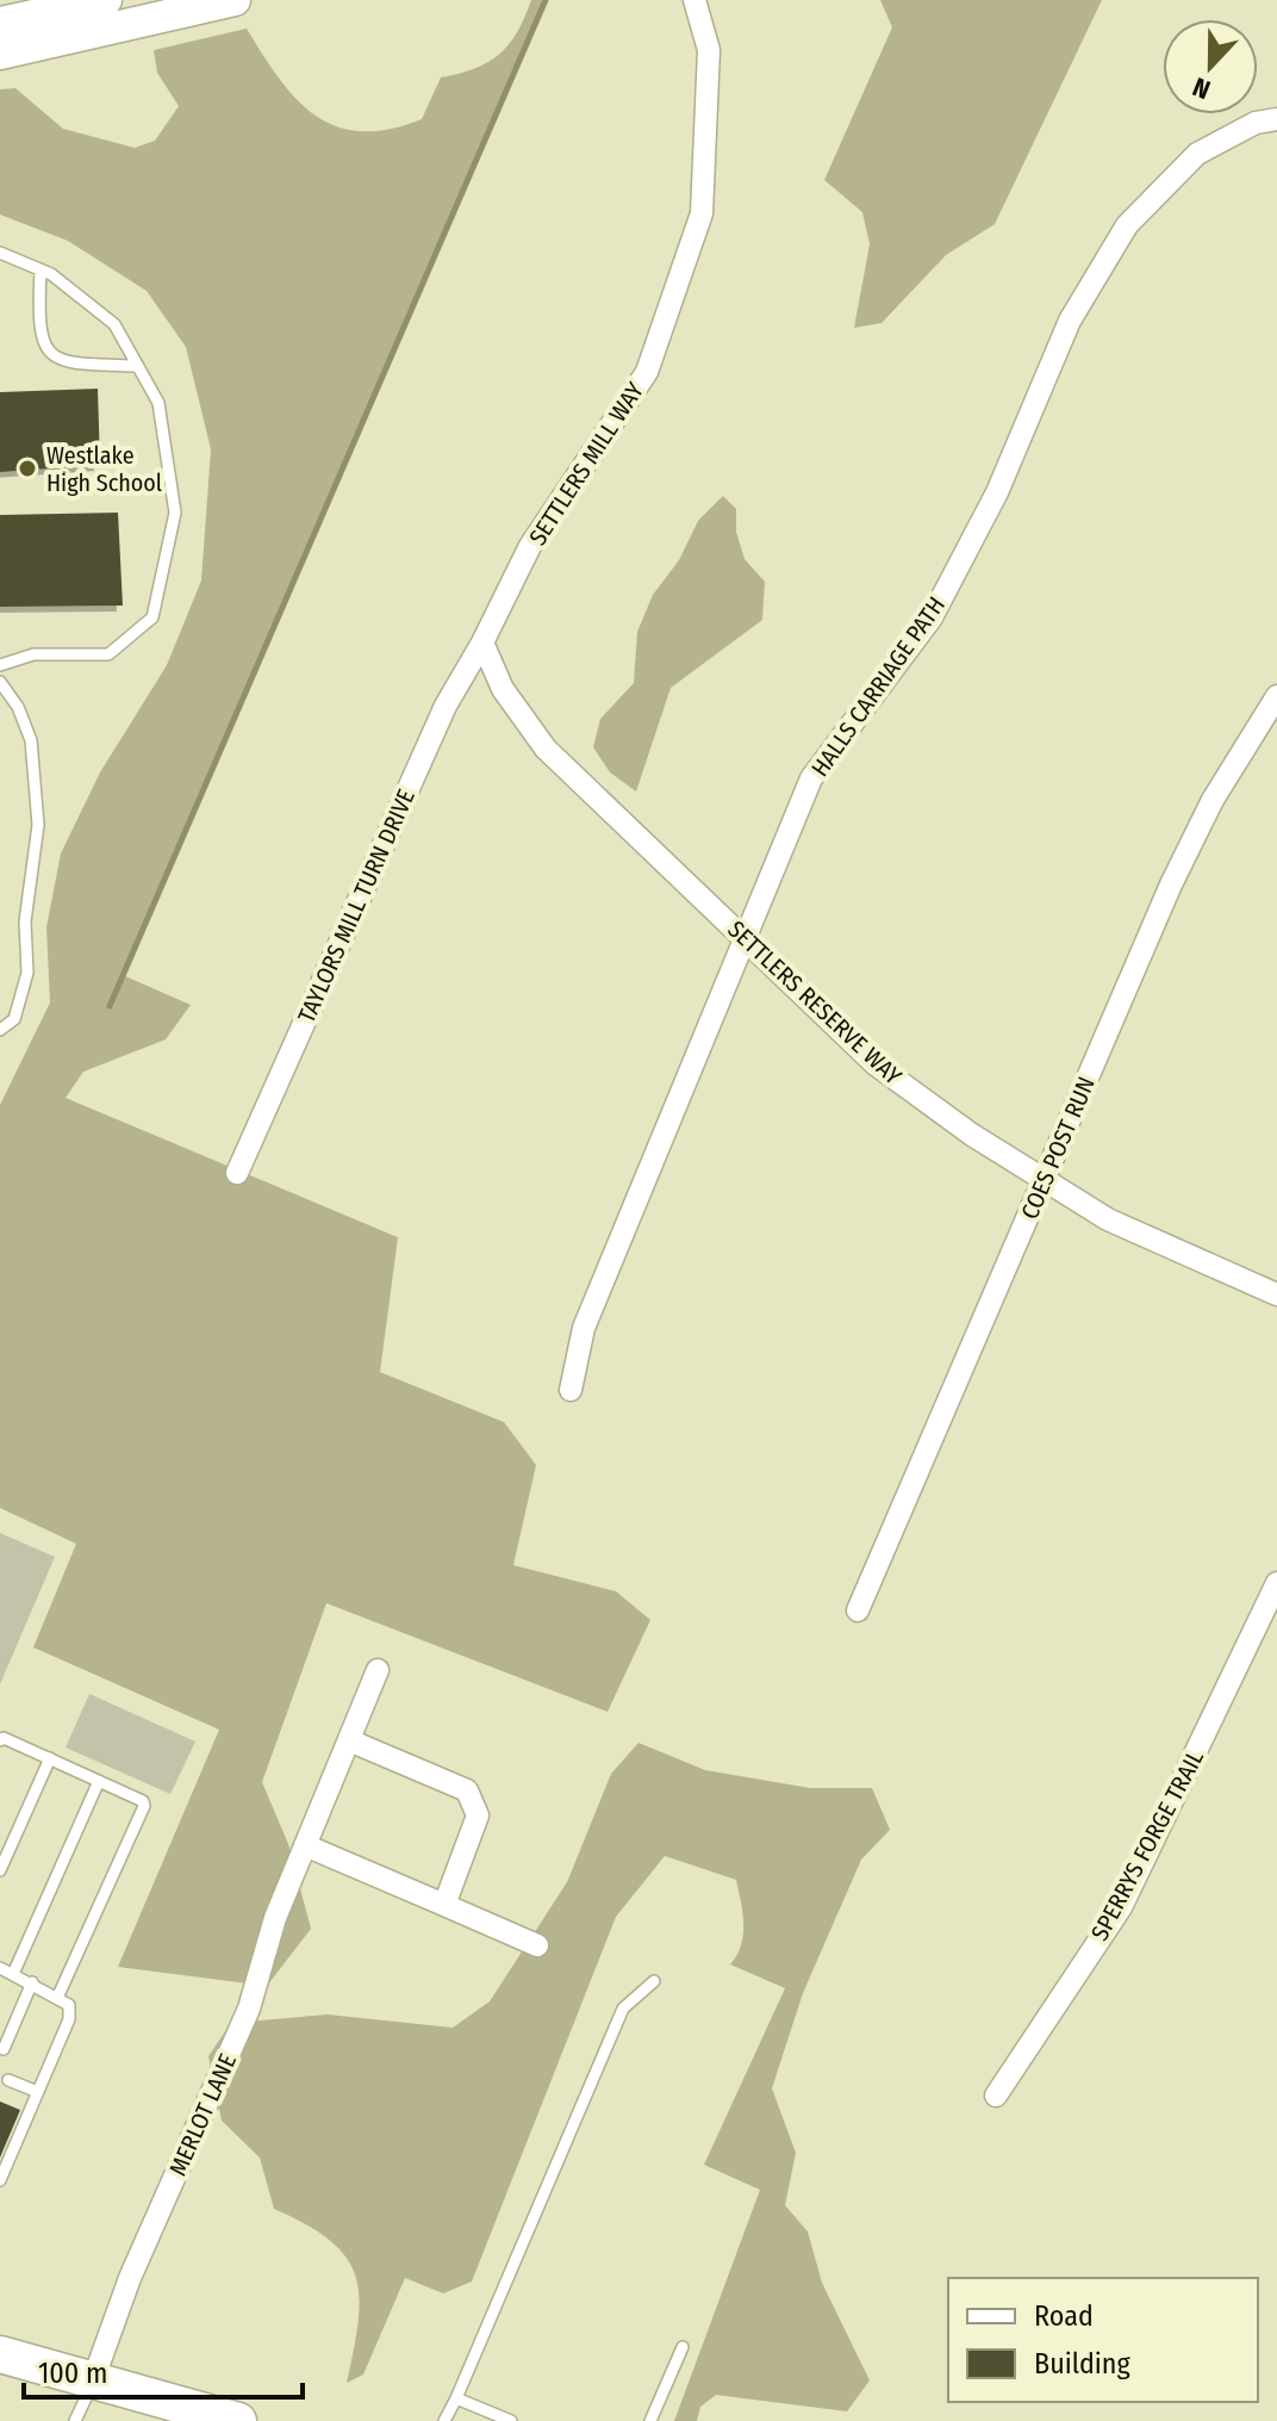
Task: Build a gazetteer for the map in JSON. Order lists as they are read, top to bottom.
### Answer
{
  "streets": {
    "street": [
      "SETTLERS MILL WAY",
      "HALLS CARRIAGE PATH",
      "TAYLORS MILL TURN DRIVE",
      "SETTLERS RESERVE WAY",
      "COES POST RUN",
      "SPERRYS FORGE TRAIL",
      "MERLOT LANE"
    ]
  },
  "crossings": [
    ["SETTLERS MILL WAY", "TAYLORS MILL TURN DRIVE"],
    ["SETTLERS MILL WAY", "SETTLERS RESERVE WAY"],
    ["HALLS CARRIAGE PATH", "SETTLERS RESERVE WAY"],
    ["TAYLORS MILL TURN DRIVE", "SETTLERS RESERVE WAY"],
    ["SETTLERS RESERVE WAY", "COES POST RUN"]
  ],
  "places": ["Westlake High School"],
  "legend": ["Road", "Building"],
  "scale_bar": "100 m",
  "north": "bottom"
}
